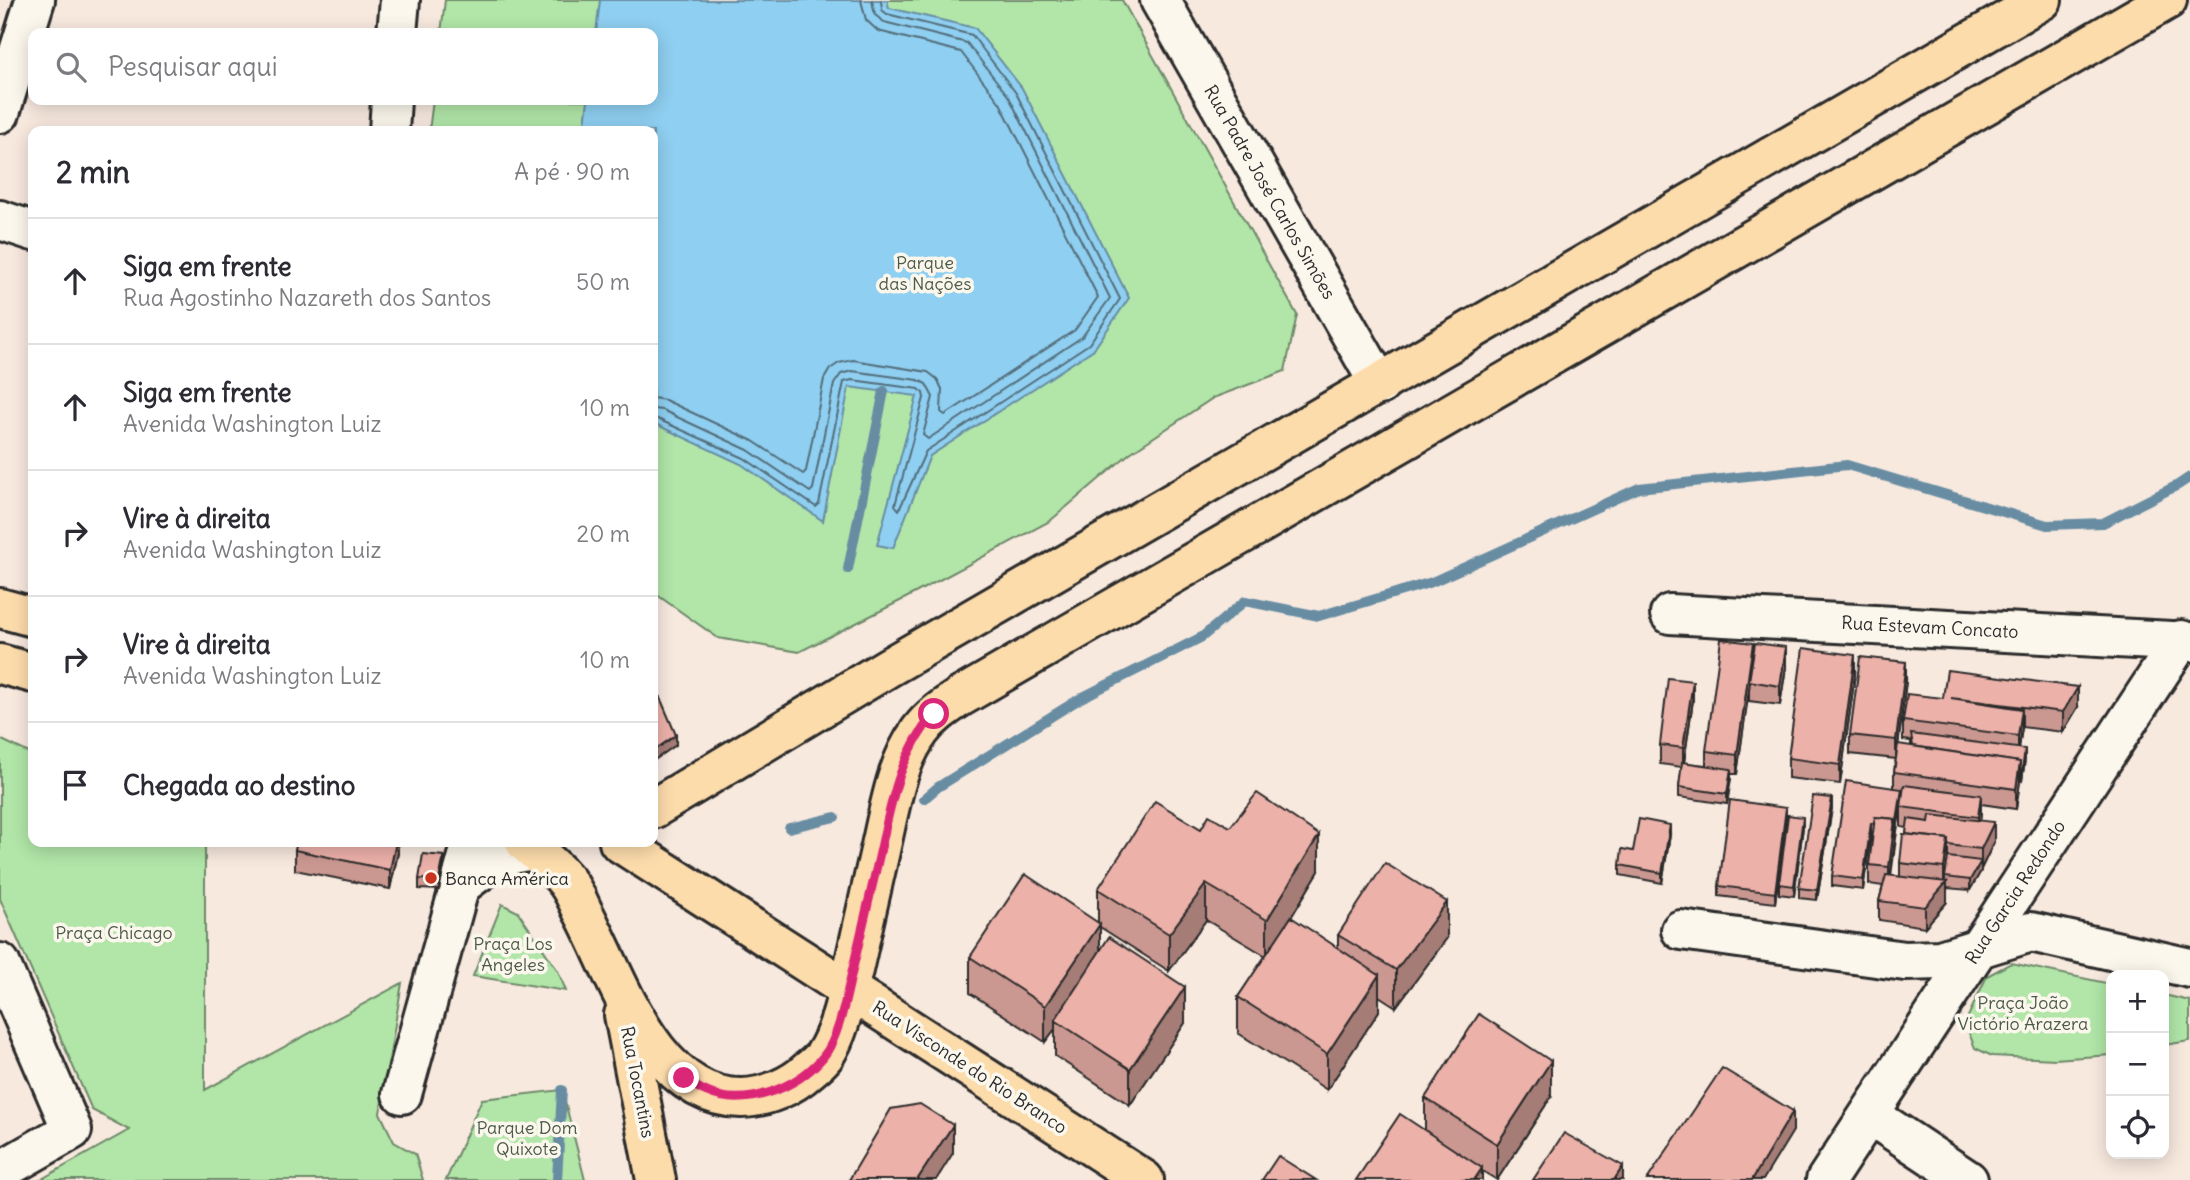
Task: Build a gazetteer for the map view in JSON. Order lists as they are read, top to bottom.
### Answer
{
  "streets": {
    "main road": ["Rua Visconde do Rio Branco", "Rua Tocantins"],
    "street": ["Rua Padre José Carlos Simões", "Rua Estevam Concato", "Rua Garcia Redondo"]
  },
  "crossings": [
    ["Rua Estevam Concato", "Rua Garcia Redondo"]
  ],
  "parks": [
    "Parque das Nações",
    "Praça Chicago",
    "Praça Los Angeles",
    "Praça João Victório Arazera",
    "Parque Dom Quixote"
  ],
  "places": ["Banca América"],
  "page": {
    "search": "Pesquisar aqui",
    "heading": ["2 min", "A pé · 90 m"],
    "list": [
      ["Siga em frente", "Rua Agostinho Nazareth dos Santos", "50 m"],
      ["Siga em frente", "Avenida Washington Luiz", "10 m"],
      ["Vire à direita", "Avenida Washington Luiz", "20 m"],
      ["Vire à direita", "Avenida Washington Luiz", "10 m"],
      "Chegada ao destino"
    ],
    "map_buttons": ["+", "−"]
  }
}
